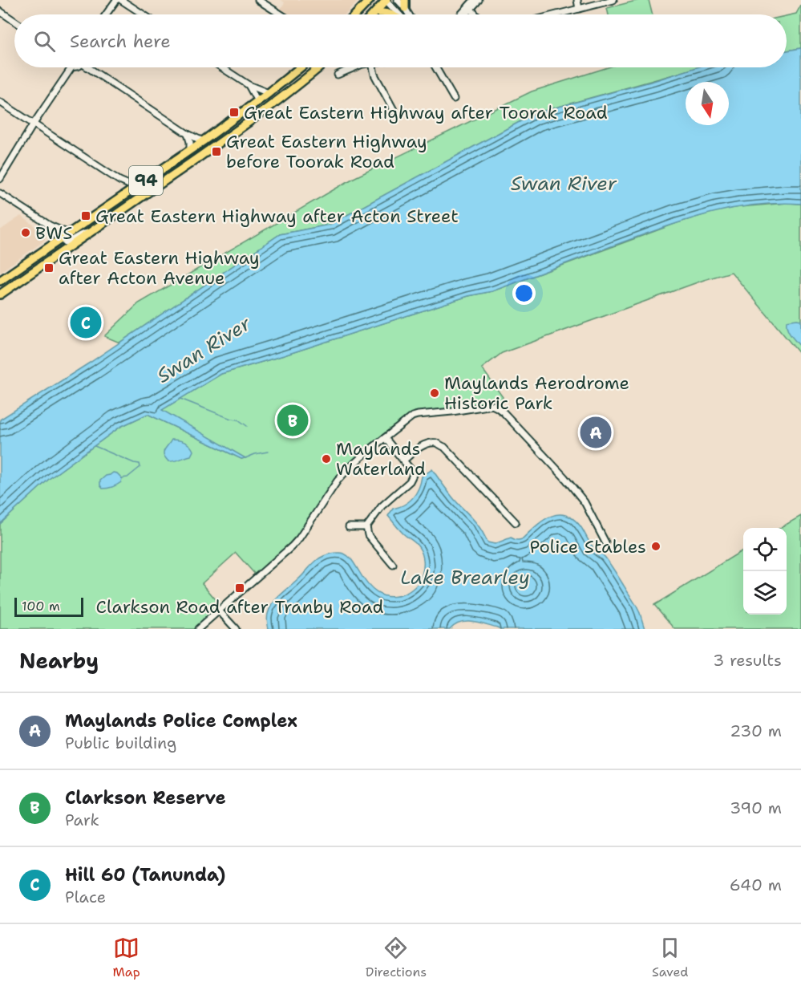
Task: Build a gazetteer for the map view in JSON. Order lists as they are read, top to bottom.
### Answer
{
  "streets": {
    "highway": ["94"]
  },
  "water": ["Swan River", "Lake Brearley"],
  "places": {
    "transit": [
      "Great Eastern Highway after Toorak Road",
      "Great Eastern Highway before Toorak Road",
      "Great Eastern Highway after Acton Street",
      "Great Eastern Highway after Acton Avenue",
      "Clarkson Road after Tranby Road"
    ],
    "other": [
      "BWS",
      "Maylands Aerodrome Historic Park",
      "Maylands Waterland",
      "Police Stables"
    ]
  },
  "scale_bar": "100 m",
  "north": "bottom",
  "page": {
    "search": "Search here",
    "pins": ["C", "B", "A"],
    "scale": "100 m",
    "heading": ["Nearby", "3 results"],
    "list": [
      {
        "mark": "A",
        "name": "Maylands Police Complex",
        "note": "Public building",
        "value": "230 m"
      },
      {
        "mark": "B",
        "name": "Clarkson Reserve",
        "note": "Park",
        "value": "390 m"
      },
      {
        "mark": "C",
        "name": "Hill 60 (Tanunda)",
        "note": "Place",
        "value": "640 m"
      }
    ],
    "nav": ["Map", "Directions", "Saved"]
  }
}
